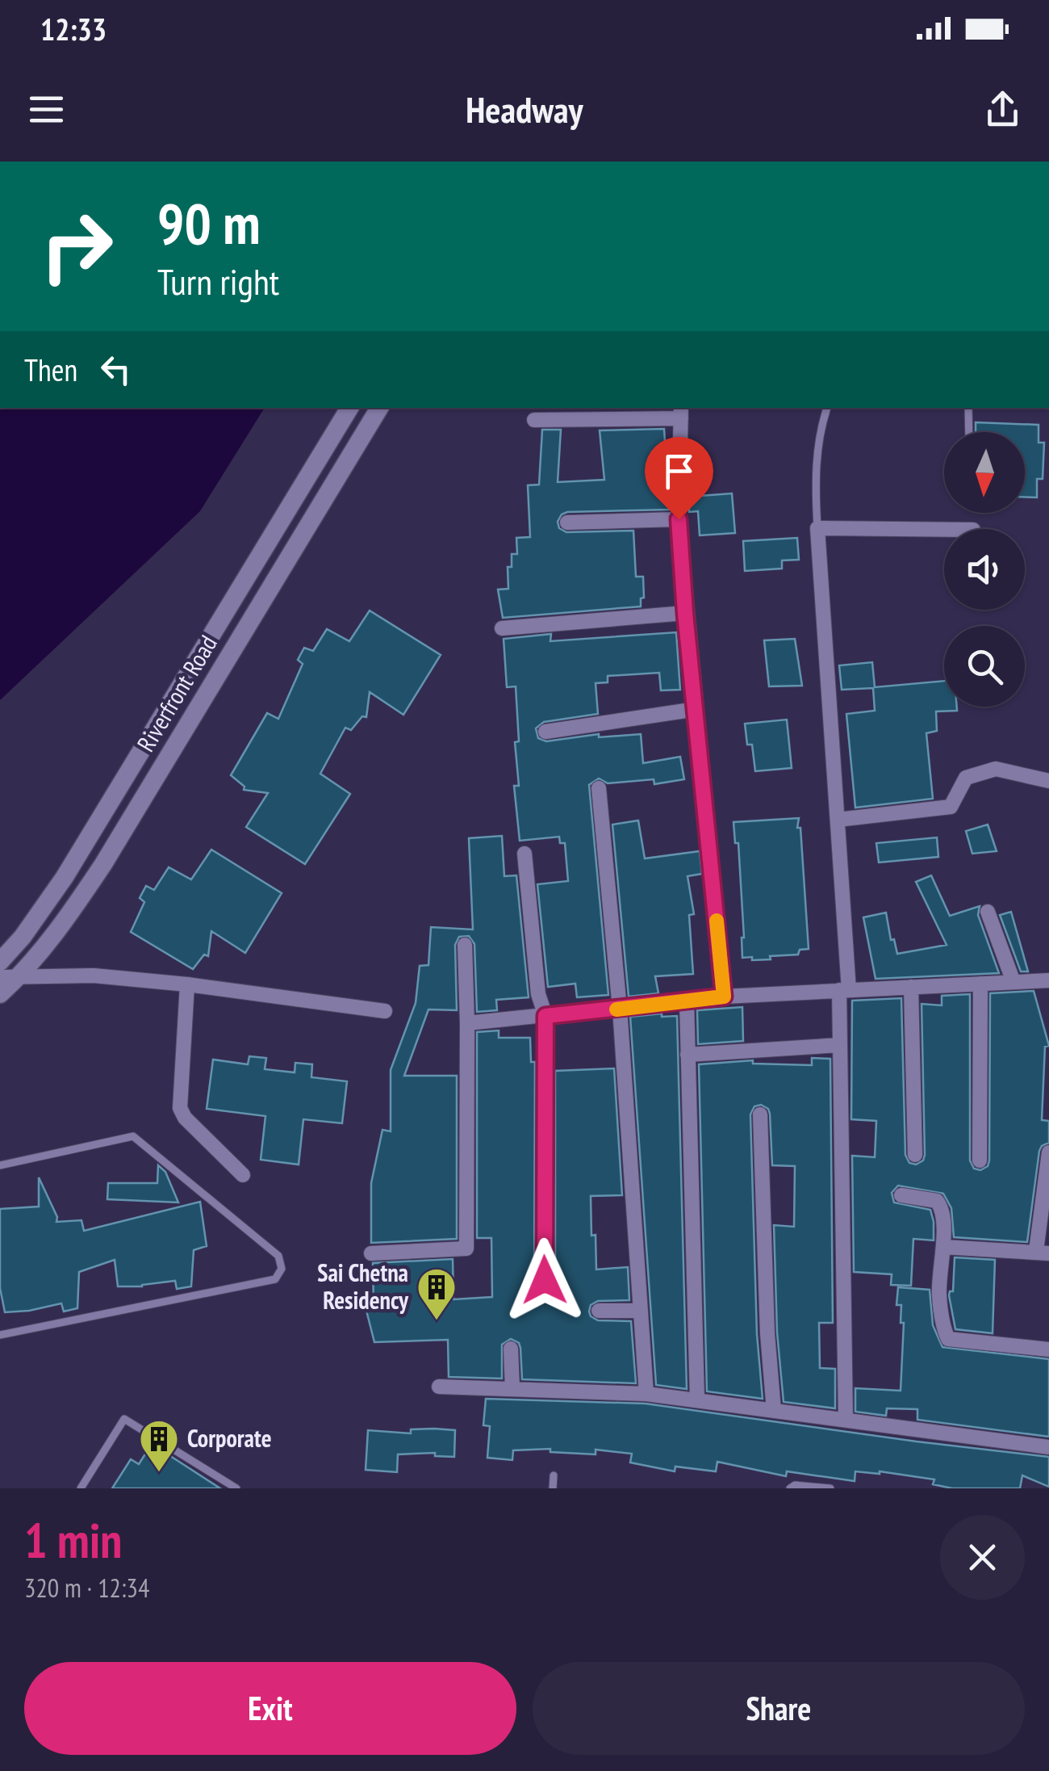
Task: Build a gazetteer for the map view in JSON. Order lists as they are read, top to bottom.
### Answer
{
  "streets": {
    "street": ["Riverfront Road"]
  },
  "places": {
    "building": ["Sai Chetna Residency", "Corporate"]
  },
  "north": "bottom",
  "page": {
    "status": "12:33",
    "header": "Headway",
    "turn": ["90 m", "Turn right"],
    "then": "Then",
    "heading": ["1 min", "320 m · 12:34"],
    "buttons": ["Exit", "Share"]
  }
}
